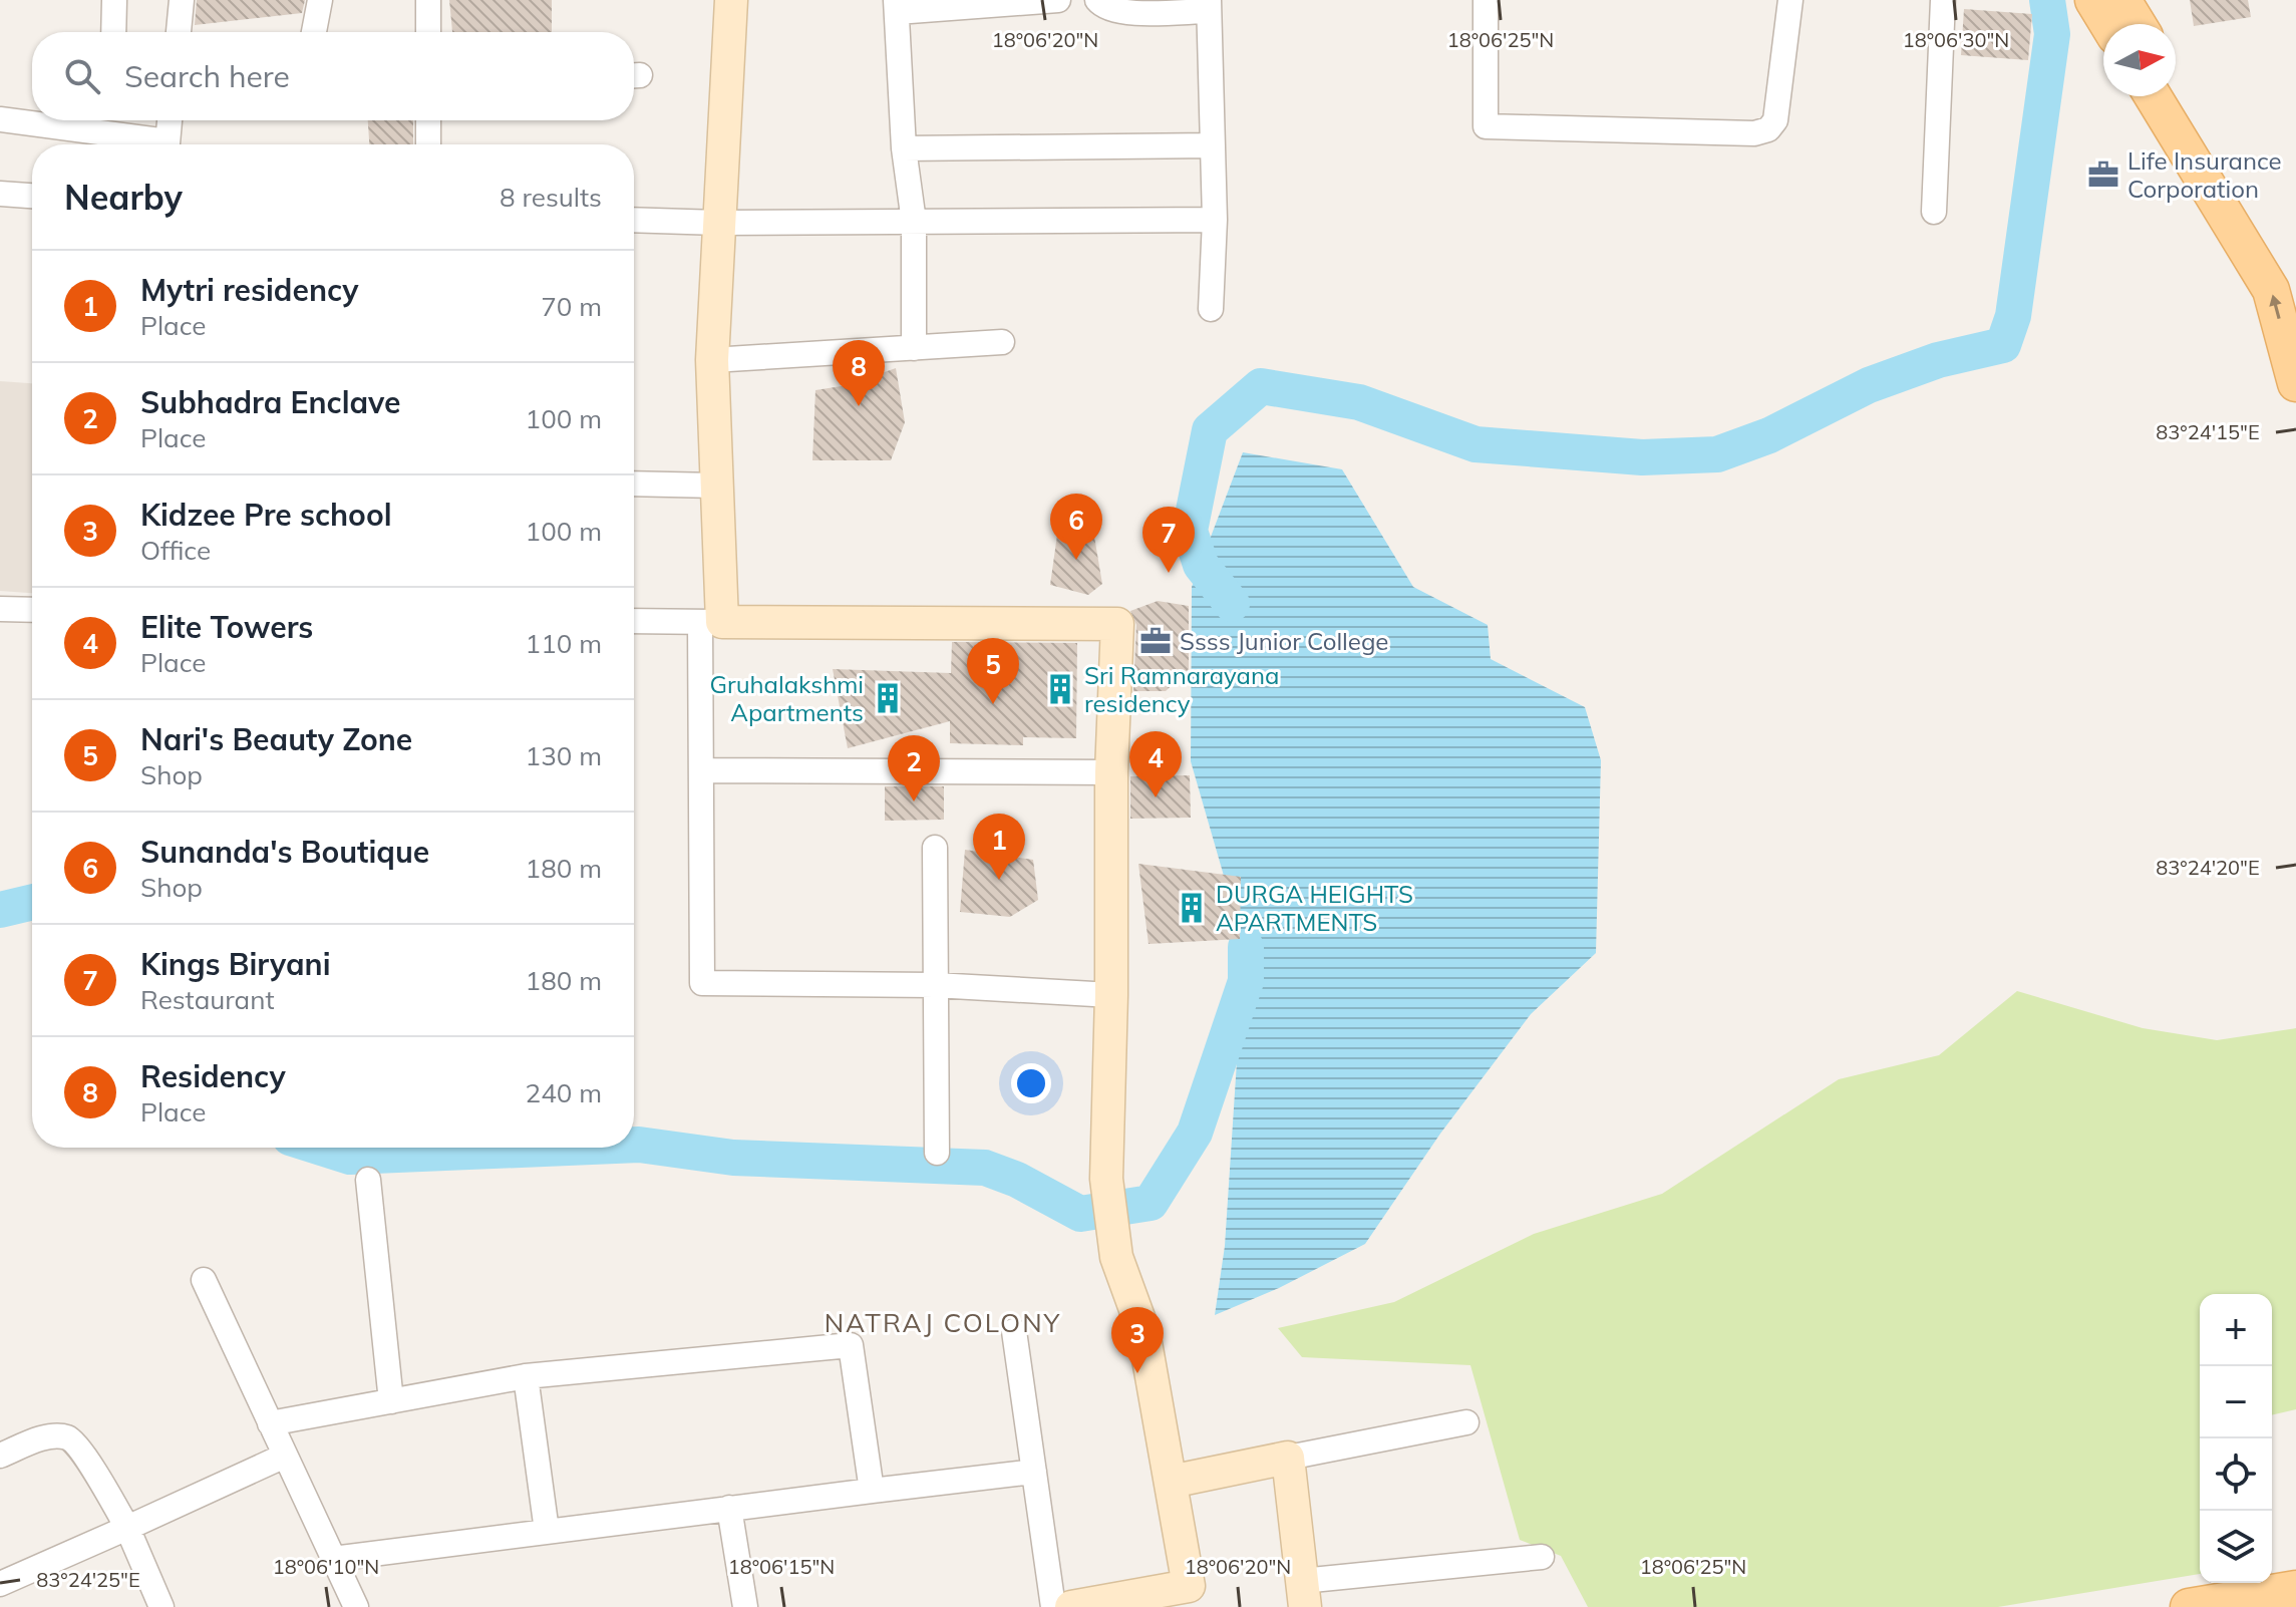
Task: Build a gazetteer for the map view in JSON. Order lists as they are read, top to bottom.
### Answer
{
  "districts": ["NATRAJ COLONY"],
  "places": {
    "office": ["Life Insurance Corporation", "Ssss Junior College"],
    "building": ["Sri Ramnarayana residency", "Gruhalakshmi Apartments", "DURGA HEIGHTS APARTMENTS"]
  },
  "north": "right",
  "page": {
    "search": "Search here",
    "heading": ["Nearby", "8 results"],
    "list": [
      {
        "mark": "1",
        "name": "Mytri residency",
        "note": "Place",
        "value": "70 m"
      },
      {
        "mark": "2",
        "name": "Subhadra Enclave",
        "note": "Place",
        "value": "100 m"
      },
      {
        "mark": "3",
        "name": "Kidzee Pre school",
        "note": "Office",
        "value": "100 m"
      },
      {
        "mark": "4",
        "name": "Elite Towers",
        "note": "Place",
        "value": "110 m"
      },
      {
        "mark": "5",
        "name": "Nari's Beauty Zone",
        "note": "Shop",
        "value": "130 m"
      },
      {
        "mark": "6",
        "name": "Sunanda's Boutique",
        "note": "Shop",
        "value": "180 m"
      },
      {
        "mark": "7",
        "name": "Kings Biryani",
        "note": "Restaurant",
        "value": "180 m"
      },
      {
        "mark": "8",
        "name": "Residency",
        "note": "Place",
        "value": "240 m"
      }
    ],
    "pins": [
      "8",
      "6",
      "7",
      "5",
      "4",
      "2",
      "1",
      "3"
    ],
    "map_buttons": ["+", "−"]
  },
  "coordinates": [
    "18°06'20\"N",
    "18°06'25\"N",
    "18°06'30\"N",
    "83°24'15\"E",
    "83°24'20\"E",
    "18°06'10\"N",
    "18°06'15\"N",
    "83°24'25\"E"
  ]
}
